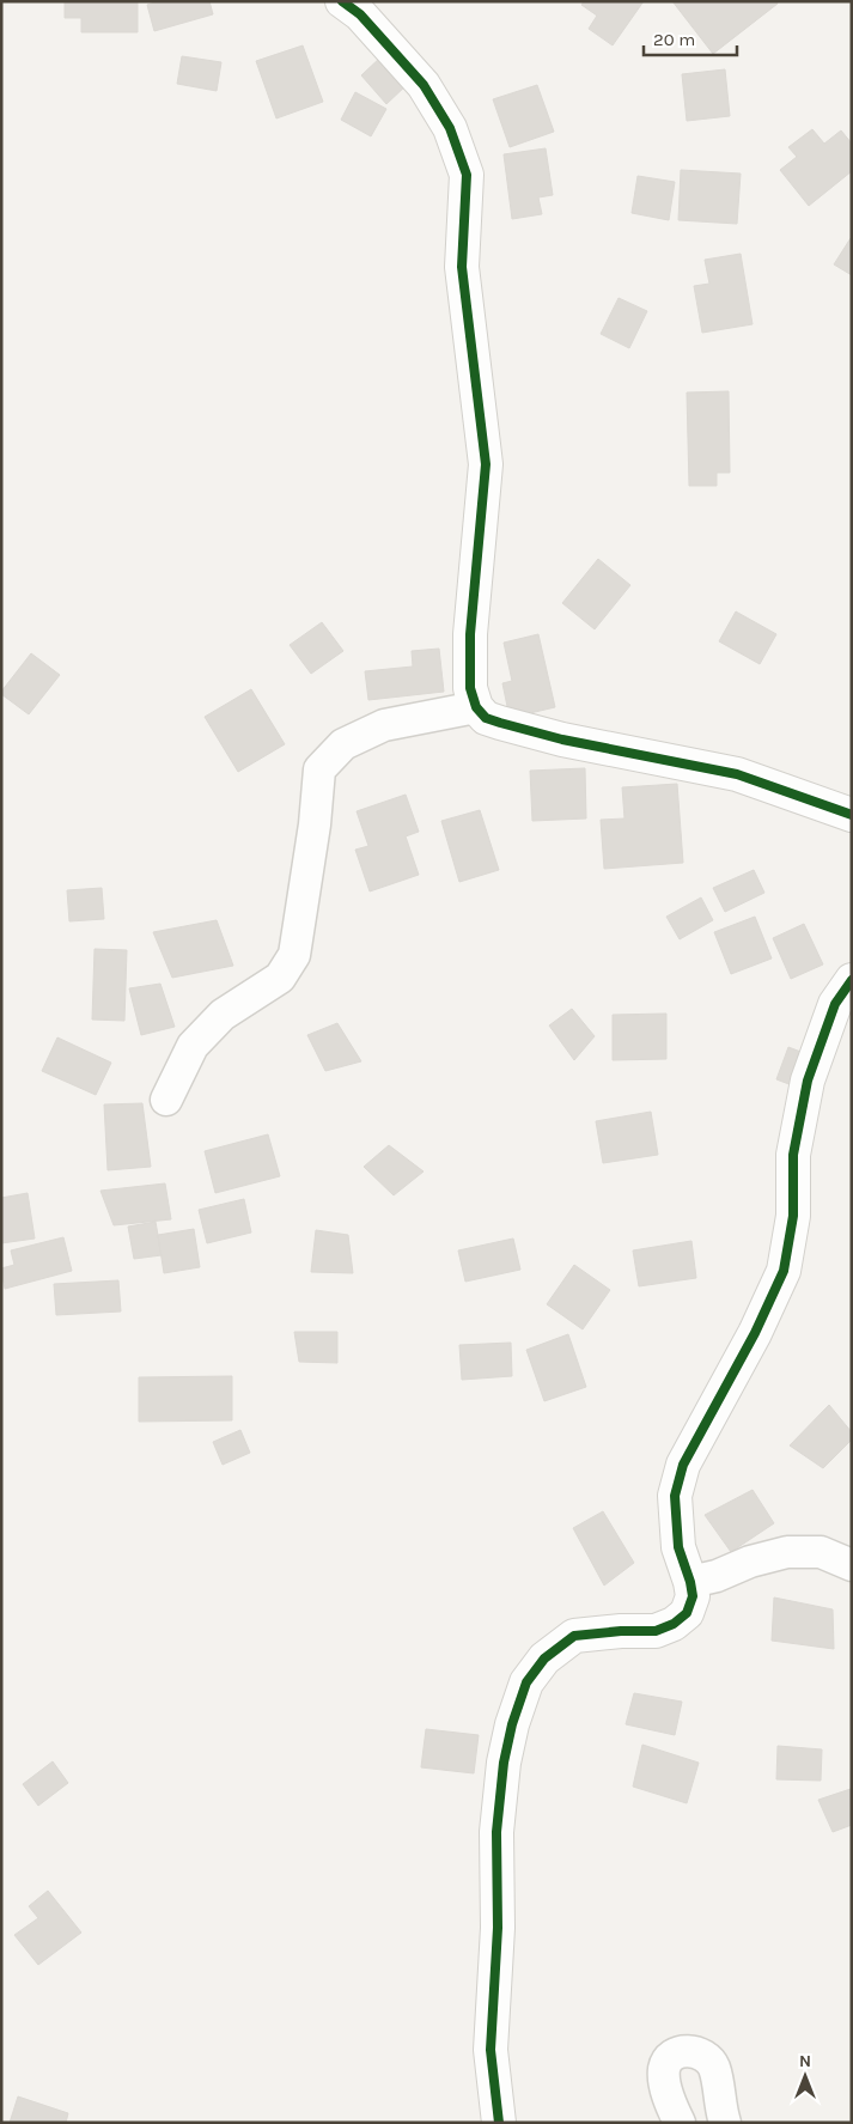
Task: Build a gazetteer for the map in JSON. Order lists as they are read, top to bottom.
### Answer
{
  "scale_bar": "20 m",
  "north": "top"
}
